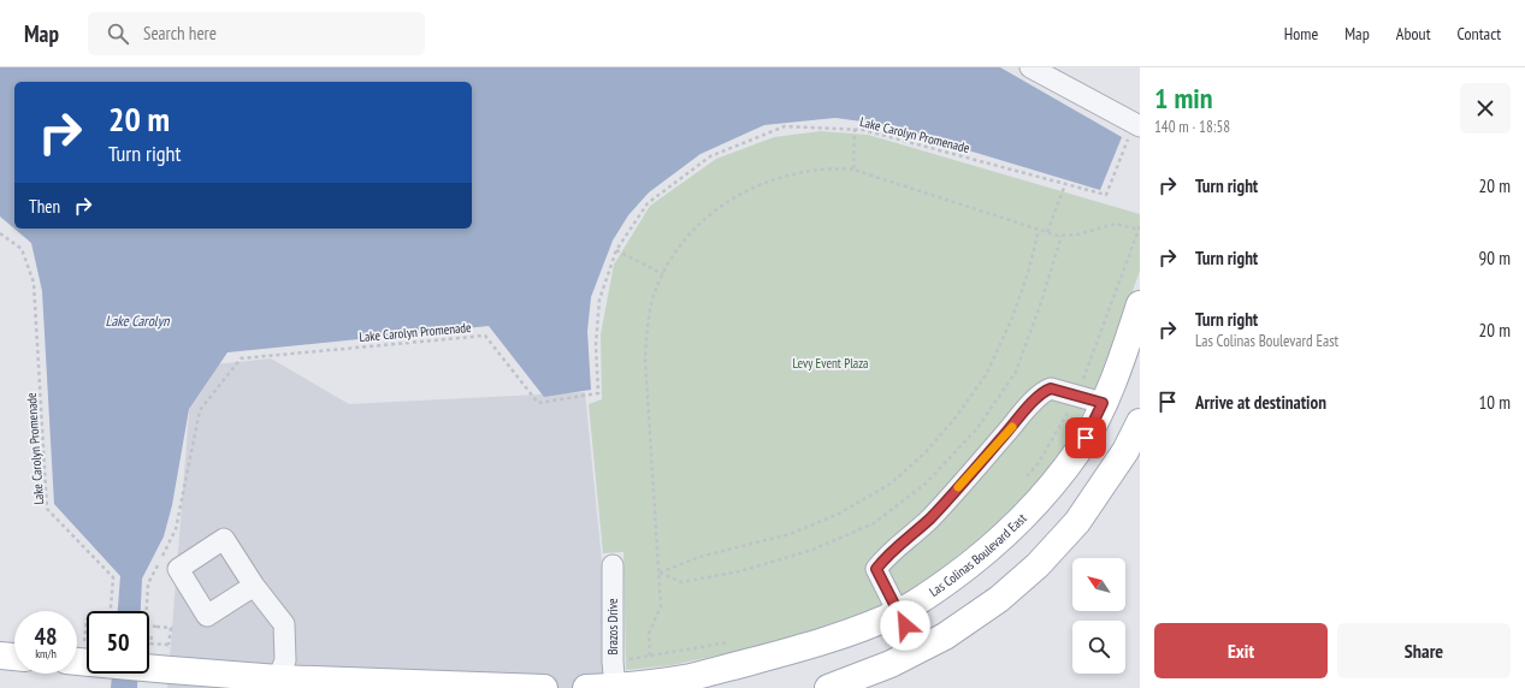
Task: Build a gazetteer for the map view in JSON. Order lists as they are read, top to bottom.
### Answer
{
  "streets": {
    "main road": ["Las Colinas Boulevard East"],
    "street": ["Brazos Drive"],
    "path": ["Lake Carolyn Promenade"]
  },
  "crossings": [
    ["Las Colinas Boulevard East", "Brazos Drive"]
  ],
  "water": ["Lake Carolyn"],
  "parks": ["Levy Event Plaza"],
  "north": "top left",
  "page": {
    "header": "Map",
    "search": "Search here",
    "nav": [
      "Home",
      "Map",
      "About",
      "Contact"
    ],
    "heading": ["1 min", "140 m · 18:58"],
    "turn": ["20 m", "Turn right"],
    "list": [
      {
        "name": "Turn right",
        "value": "20 m"
      },
      {
        "name": "Turn right",
        "value": "90 m"
      },
      {
        "name": "Turn right",
        "note": "Las Colinas Boulevard East",
        "value": "20 m"
      },
      {
        "name": "Arrive at destination",
        "value": "10 m"
      }
    ],
    "then": "Then",
    "speed": "48 km/h",
    "limit": "50",
    "buttons": ["Exit", "Share"]
  }
}
